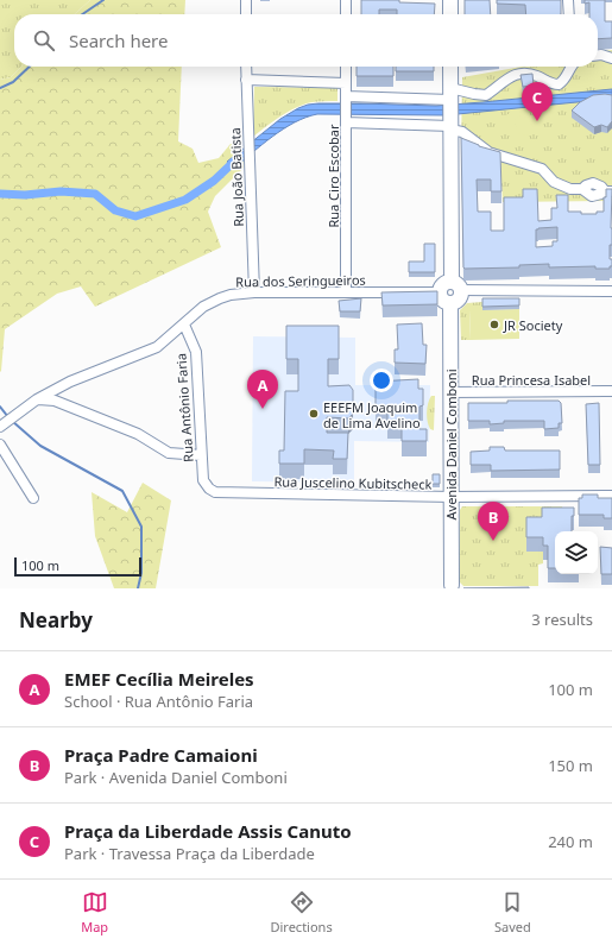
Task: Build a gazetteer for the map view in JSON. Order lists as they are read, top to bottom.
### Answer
{
  "streets": {
    "street": [
      "Rua Ciro Escobar",
      "Rua João Batista",
      "Rua dos Seringueiros",
      "Rua Princesa Isabel",
      "Rua Antônio Faria",
      "Avenida Daniel Comboni",
      "Rua Juscelino Kubitscheck"
    ]
  },
  "crossings": [
    ["Rua Ciro Escobar", "Rua dos Seringueiros"],
    ["Rua João Batista", "Rua dos Seringueiros"],
    ["Rua dos Seringueiros", "Rua Antônio Faria"],
    ["Rua dos Seringueiros", "Avenida Daniel Comboni"],
    ["Rua Princesa Isabel", "Avenida Daniel Comboni"],
    ["Rua Antônio Faria", "Rua Juscelino Kubitscheck"],
    ["Avenida Daniel Comboni", "Rua Juscelino Kubitscheck"]
  ],
  "places": ["JR Society", "EEEFM Joaquim de Lima Avelino"],
  "scale_bar": "100 m",
  "page": {
    "search": "Search here",
    "pins": ["C", "A", "B"],
    "scale": "100 m",
    "heading": ["Nearby", "3 results"],
    "list": [
      {
        "mark": "A",
        "name": "EMEF Cecília Meireles",
        "note": "School · Rua Antônio Faria",
        "value": "100 m"
      },
      {
        "mark": "B",
        "name": "Praça Padre Camaioni",
        "note": "Park · Avenida Daniel Comboni",
        "value": "150 m"
      },
      {
        "mark": "C",
        "name": "Praça da Liberdade Assis Canuto",
        "note": "Park · Travessa Praça da Liberdade",
        "value": "240 m"
      }
    ],
    "nav": ["Map", "Directions", "Saved"]
  }
}
